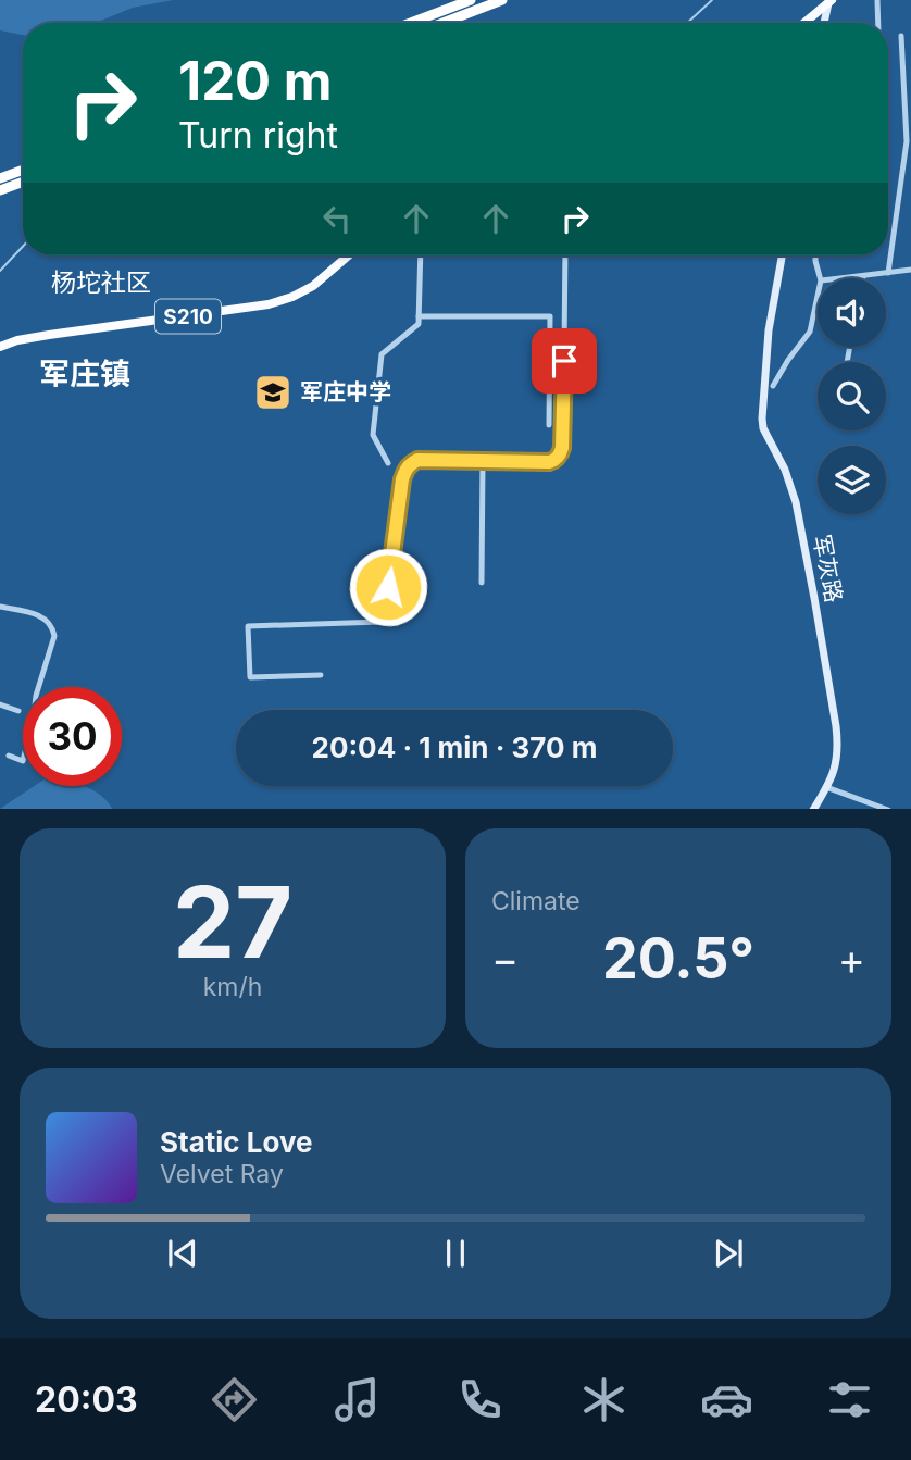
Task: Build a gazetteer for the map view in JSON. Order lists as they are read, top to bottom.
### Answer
{
  "streets": {
    "main road": ["S210"],
    "street": ["军灰路"]
  },
  "districts": ["杨坨社区", "军庄镇"],
  "places": {
    "school or university": ["军庄中学"]
  },
  "page": {
    "turn": ["120 m", "Turn right"],
    "limit": "30",
    "trip": "20:04 · 1 min · 370 m",
    "tile": [
      ["27", "km/h"],
      "Climate"
    ],
    "heat": ["−", "20.5°", "+"],
    "song": ["Static Love", "Velvet Ray"],
    "tabs": "20:03"
  }
}
